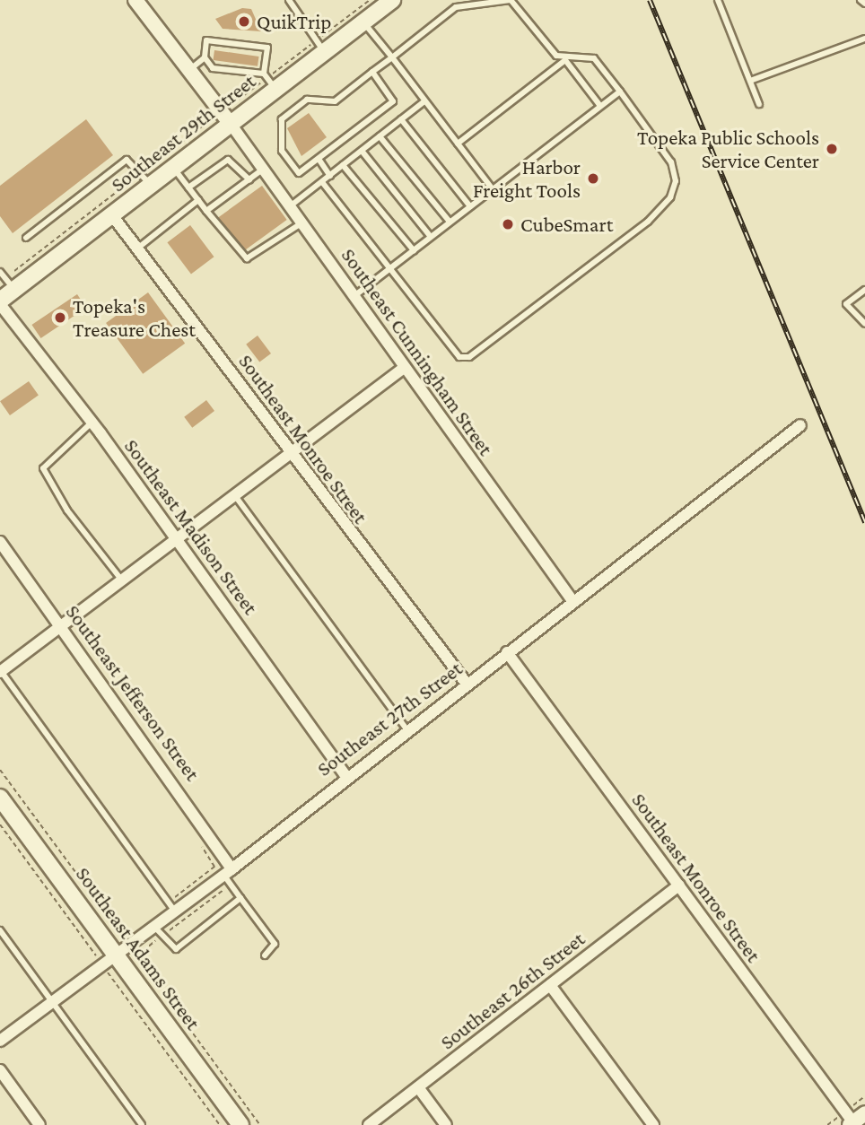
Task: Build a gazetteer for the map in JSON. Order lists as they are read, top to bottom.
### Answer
{
  "streets": {
    "main road": ["Southeast 29th Street", "Southeast Adams Street"],
    "street": [
      "Southeast Cunningham Street",
      "Southeast Monroe Street",
      "Southeast Madison Street",
      "Southeast Jefferson Street",
      "Southeast 27th Street",
      "Southeast 26th Street"
    ]
  },
  "crossings": [
    ["Southeast 29th Street", "Southeast Cunningham Street"],
    ["Southeast 29th Street", "Southeast Monroe Street"],
    ["Southeast 29th Street", "Southeast Madison Street"],
    ["Southeast Cunningham Street", "Southeast 27th Street"],
    ["Southeast Monroe Street", "Southeast 27th Street"],
    ["Southeast Monroe Street", "Southeast 26th Street"],
    ["Southeast Madison Street", "Southeast 27th Street"],
    ["Southeast Jefferson Street", "Southeast 27th Street"],
    ["Southeast 27th Street", "Southeast Adams Street"]
  ],
  "places": [
    "QuikTrip",
    "Topeka Public Schools Service Center",
    "Harbor Freight Tools",
    "CubeSmart",
    "Topeka's Treasure Chest"
  ]
}
